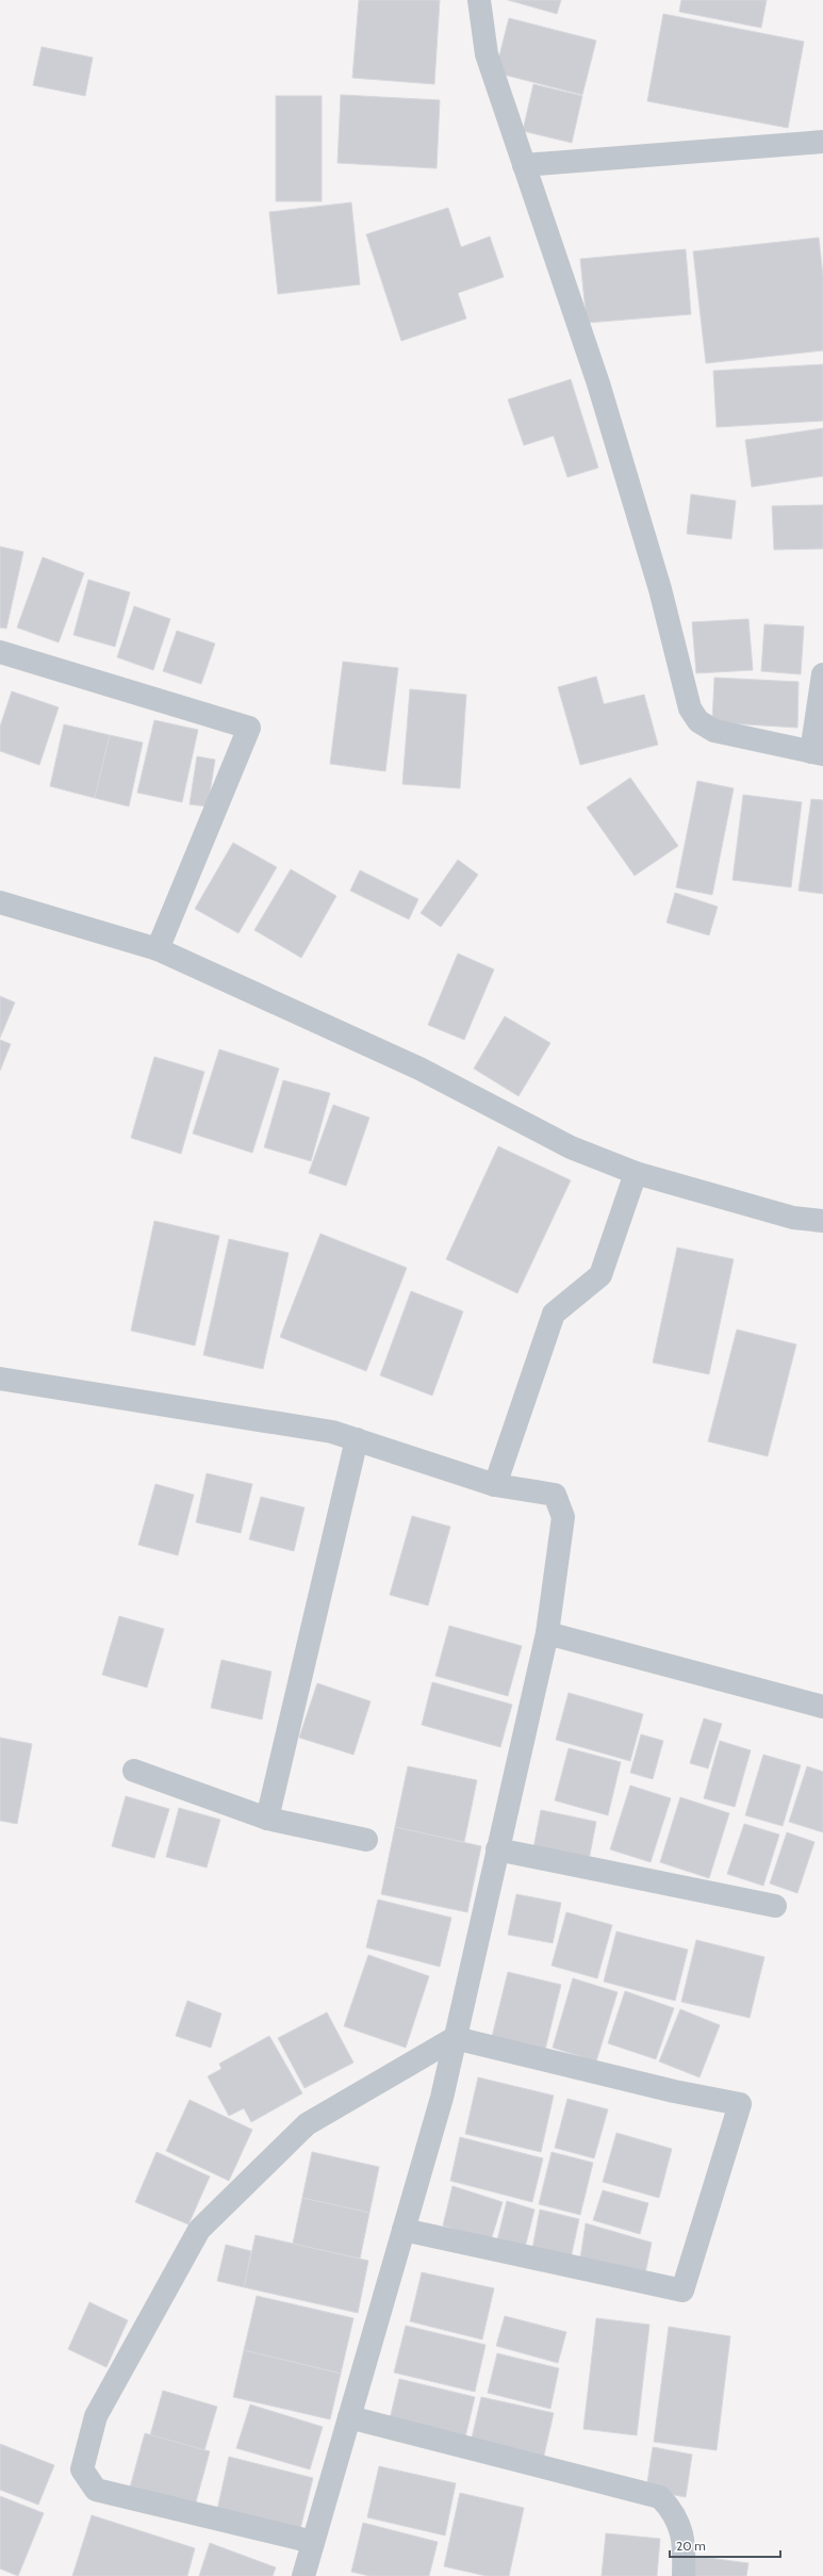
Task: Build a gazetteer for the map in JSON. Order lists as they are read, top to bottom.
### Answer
{
  "scale_bar": "20 m"
}
